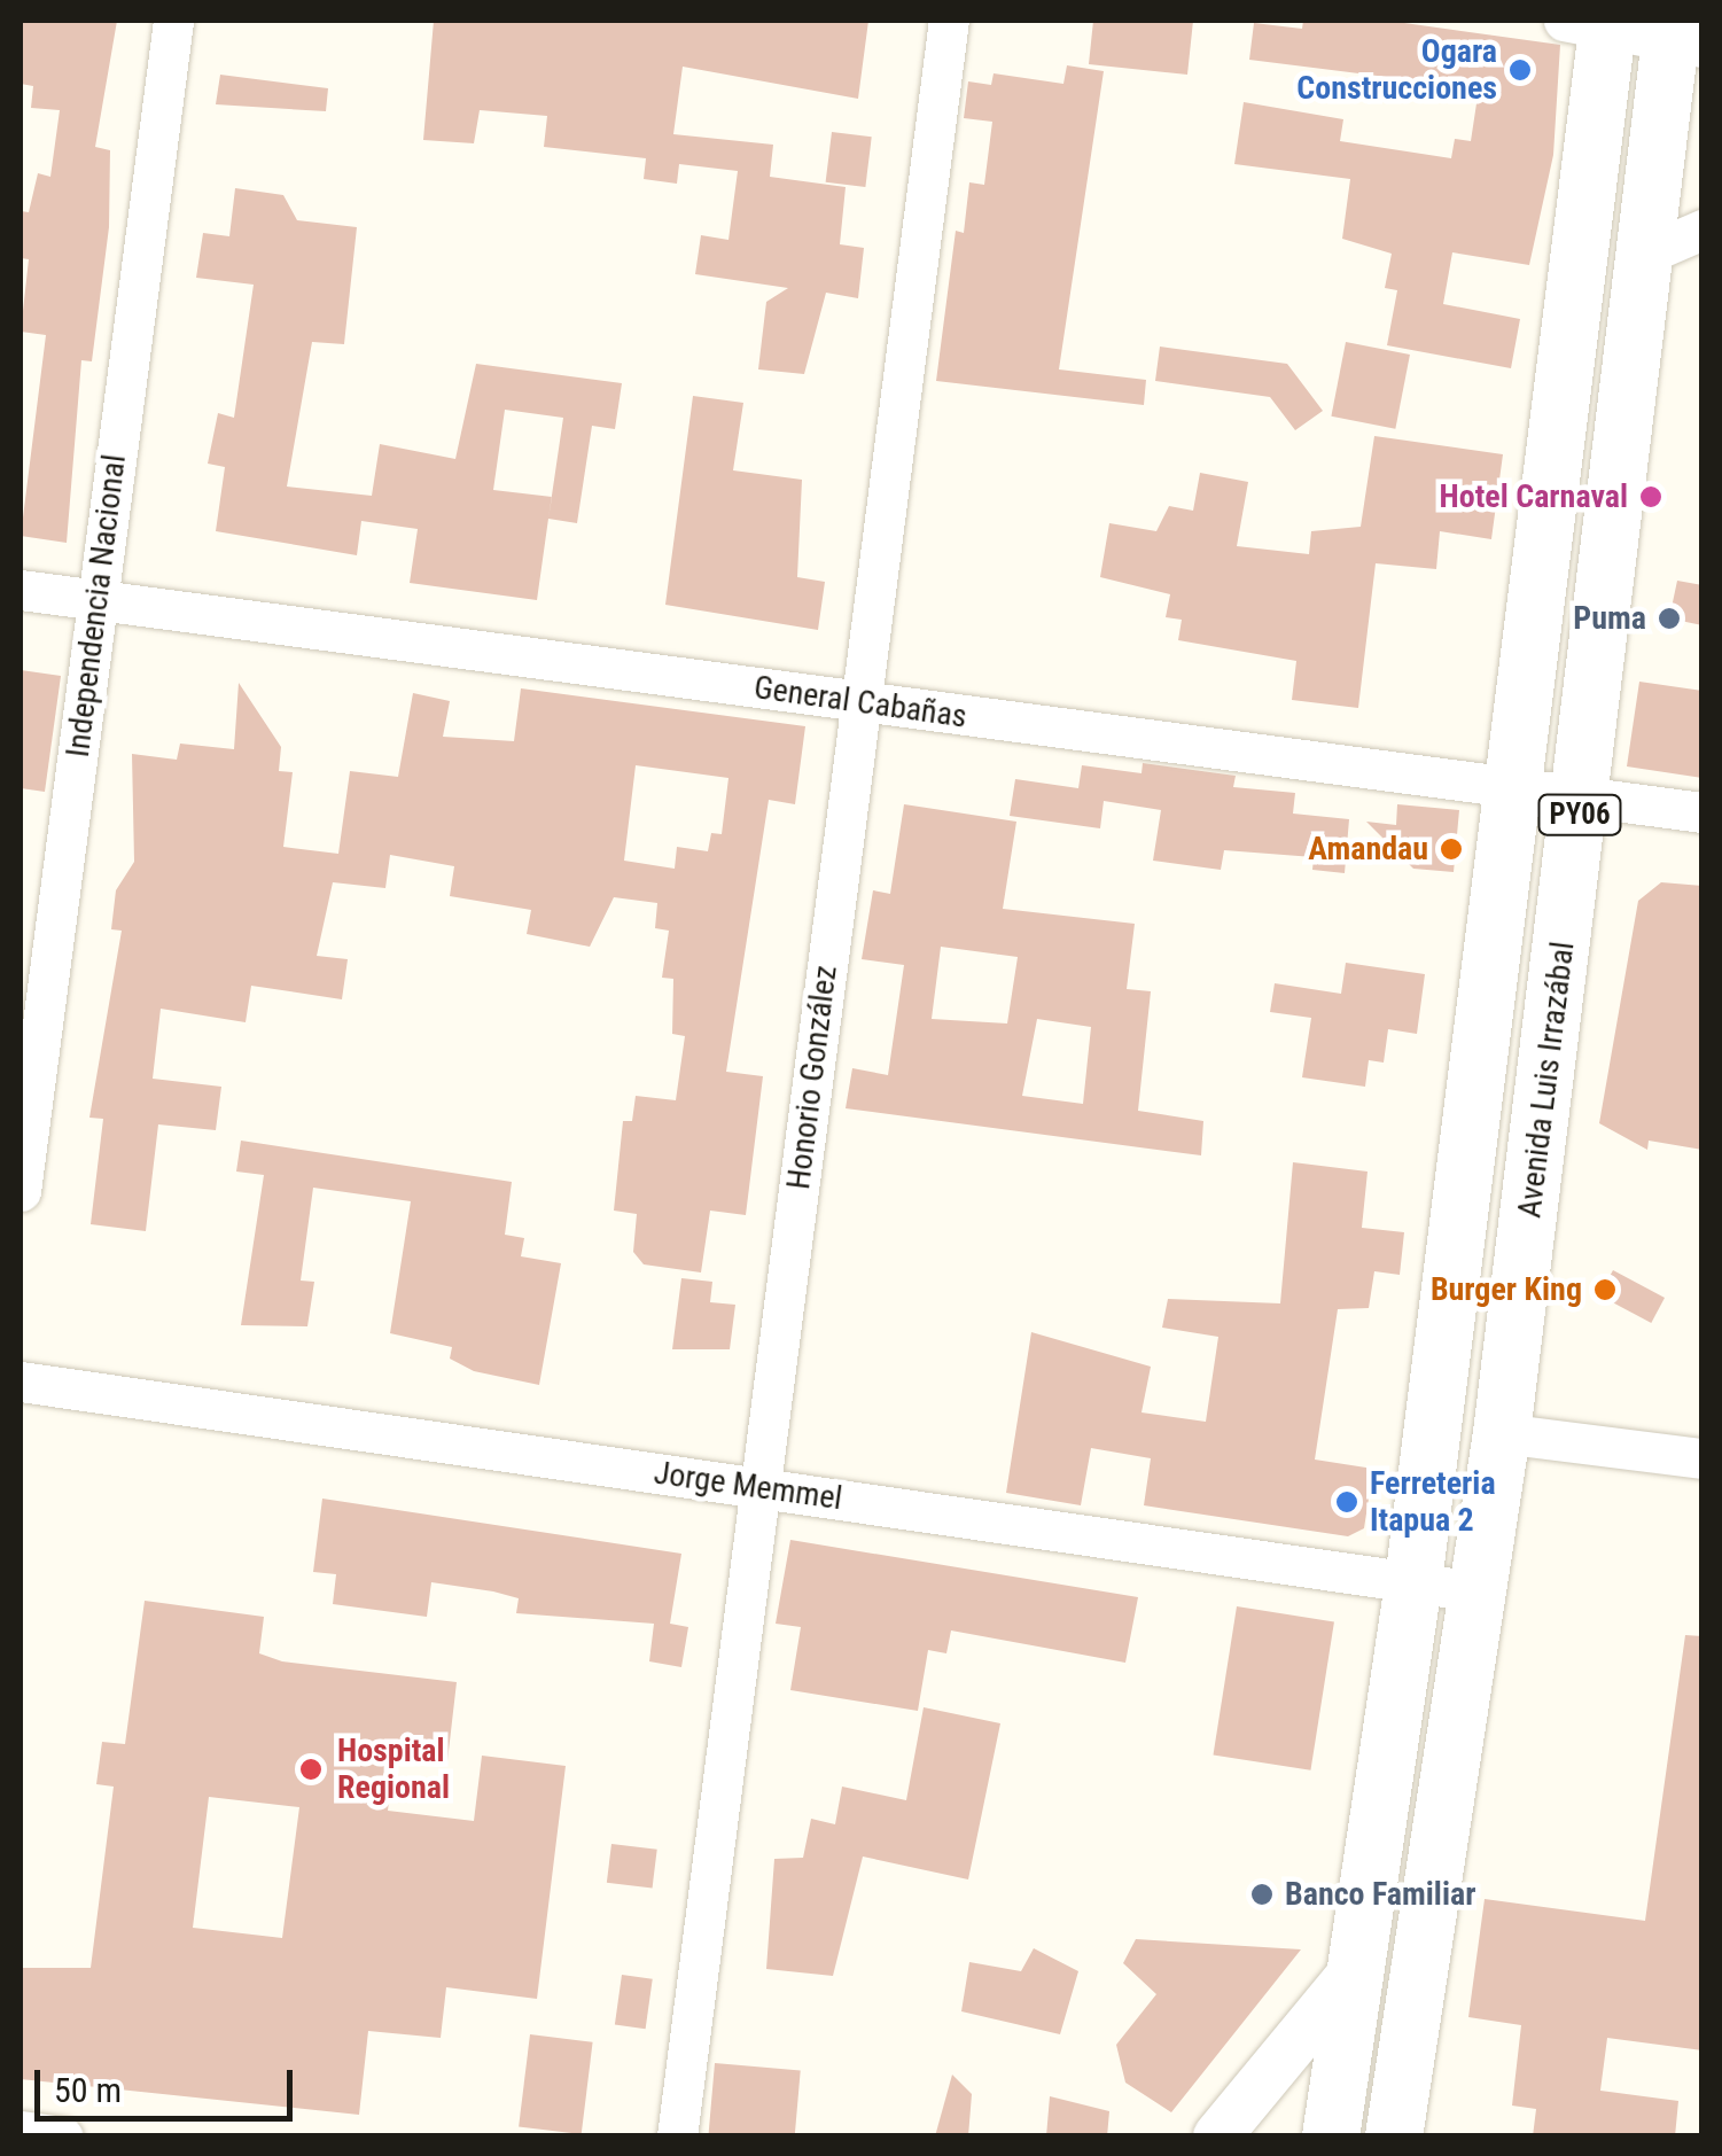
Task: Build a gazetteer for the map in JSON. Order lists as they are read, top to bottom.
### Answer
{
  "streets": {
    "highway": ["PY06", "Avenida Luis Irrazábal"],
    "street": [
      "Independencia Nacional",
      "General Cabañas",
      "Honorio González",
      "Jorge Memmel"
    ]
  },
  "crossings": [
    ["Independencia Nacional", "General Cabañas"],
    ["General Cabañas", "PY06"],
    ["General Cabañas", "Honorio González"],
    ["General Cabañas", "Avenida Luis Irrazábal"],
    ["PY06", "Jorge Memmel"],
    ["Honorio González", "Jorge Memmel"],
    ["Avenida Luis Irrazábal", "Jorge Memmel"]
  ],
  "places": [
    "Ogara Construcciones",
    "Hotel Carnaval",
    "Puma",
    "Amandau",
    "Burger King",
    "Ferreteria Itapua 2",
    "Hospital Regional",
    "Banco Familiar"
  ],
  "scale_bar": "50 m"
}
